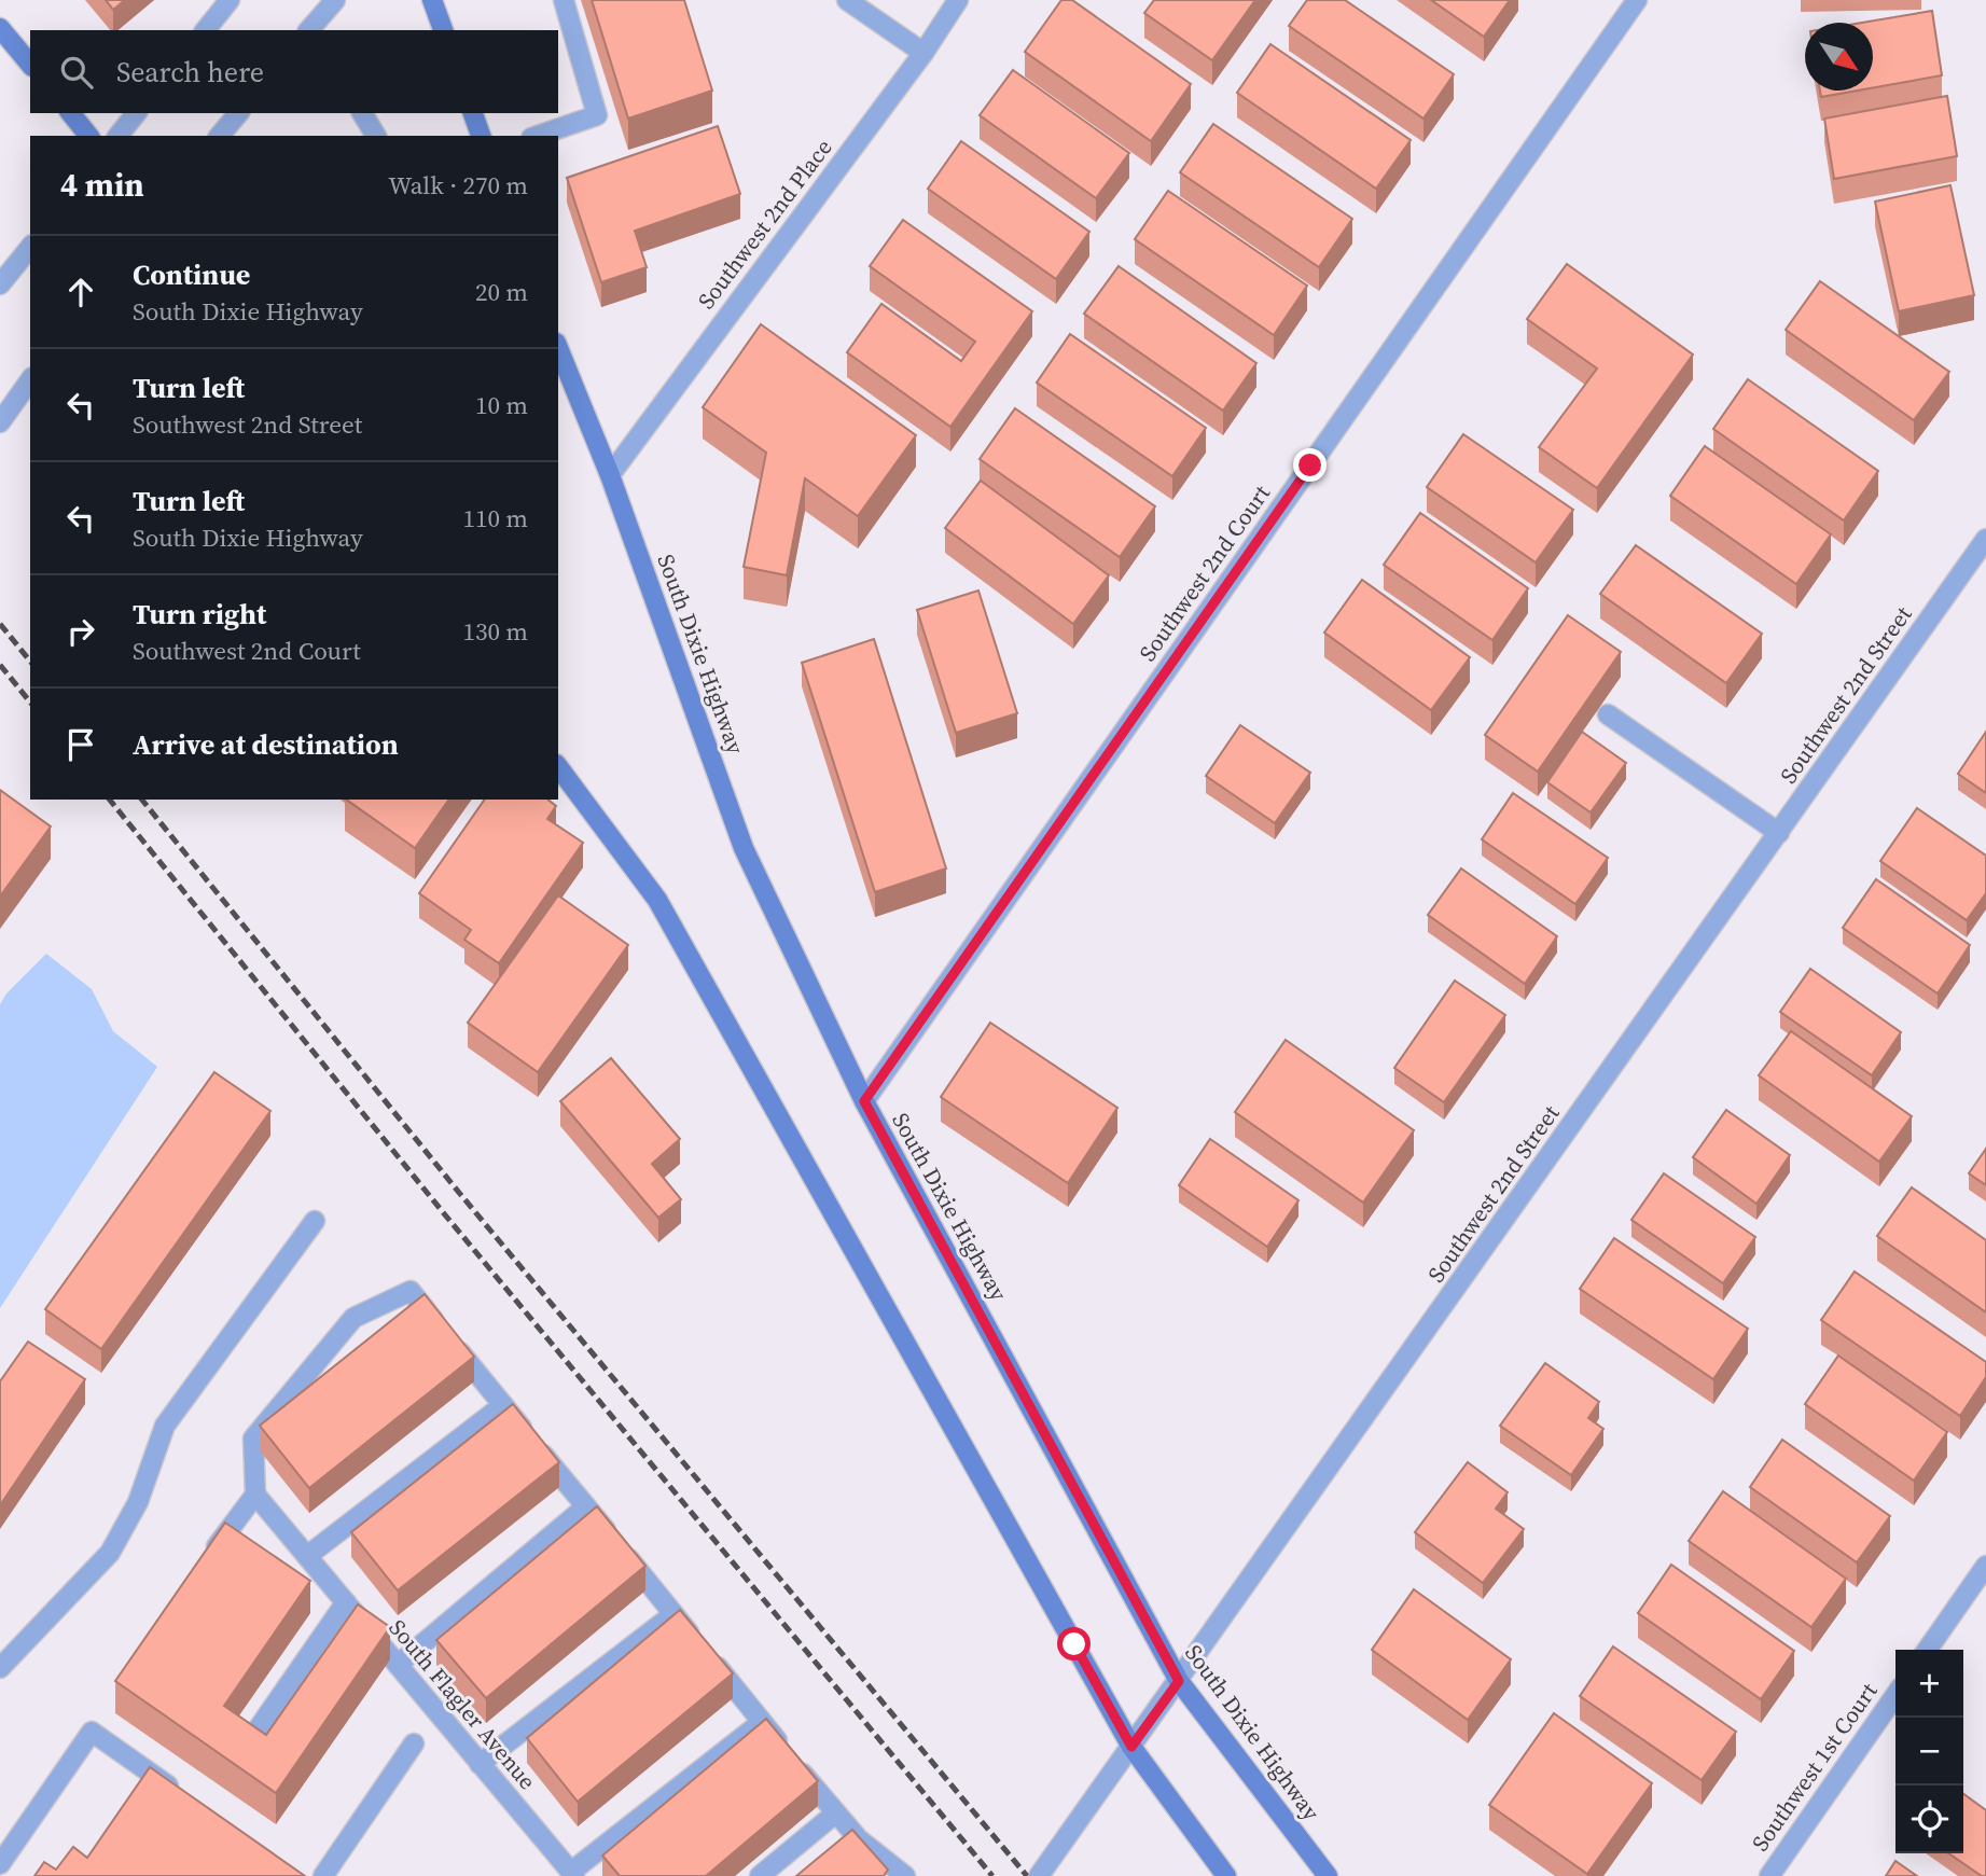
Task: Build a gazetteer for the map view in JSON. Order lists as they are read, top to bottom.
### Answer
{
  "streets": {
    "main road": ["South Dixie Highway"],
    "street": [
      "Southwest 2nd Place",
      "Southwest 2nd Court",
      "Southwest 2nd Street",
      "South Flagler Avenue",
      "Southwest 1st Court"
    ]
  },
  "crossings": [
    ["Southwest 2nd Place", "South Dixie Highway"],
    ["Southwest 2nd Court", "South Dixie Highway"],
    ["South Dixie Highway", "Southwest 2nd Street"]
  ],
  "north": "bottom right",
  "page": {
    "search": "Search here",
    "heading": ["4 min", "Walk · 270 m"],
    "list": [
      ["Continue", "South Dixie Highway", "20 m"],
      ["Turn left", "Southwest 2nd Street", "10 m"],
      ["Turn left", "South Dixie Highway", "110 m"],
      ["Turn right", "Southwest 2nd Court", "130 m"],
      "Arrive at destination"
    ],
    "map_buttons": ["+", "−"]
  }
}
